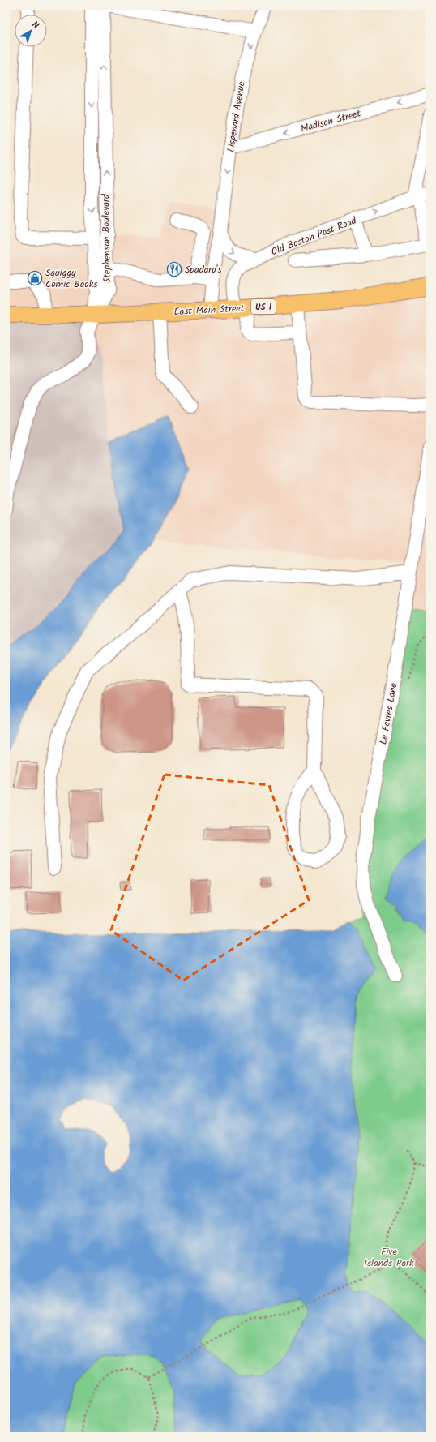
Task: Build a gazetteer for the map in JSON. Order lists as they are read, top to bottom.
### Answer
{
  "streets": {
    "main road": ["US 1", "East Main Street"],
    "street": [
      "Lispenard Avenue",
      "Madison Street",
      "Old Boston Post Road",
      "Stephenson Boulevard",
      "Le Fevres Lane"
    ]
  },
  "crossings": [
    ["Lispenard Avenue", "Madison Street"],
    ["Lispenard Avenue", "East Main Street"],
    ["Old Boston Post Road", "East Main Street"],
    ["Stephenson Boulevard", "East Main Street"]
  ],
  "one_way": ["Lispenard Avenue", "Madison Street"],
  "parks": ["Five Islands Park"],
  "places": {
    "restaurant": ["Spadaro's"],
    "shop": ["Squiggy Comic Books"]
  },
  "north": "top right"
}
